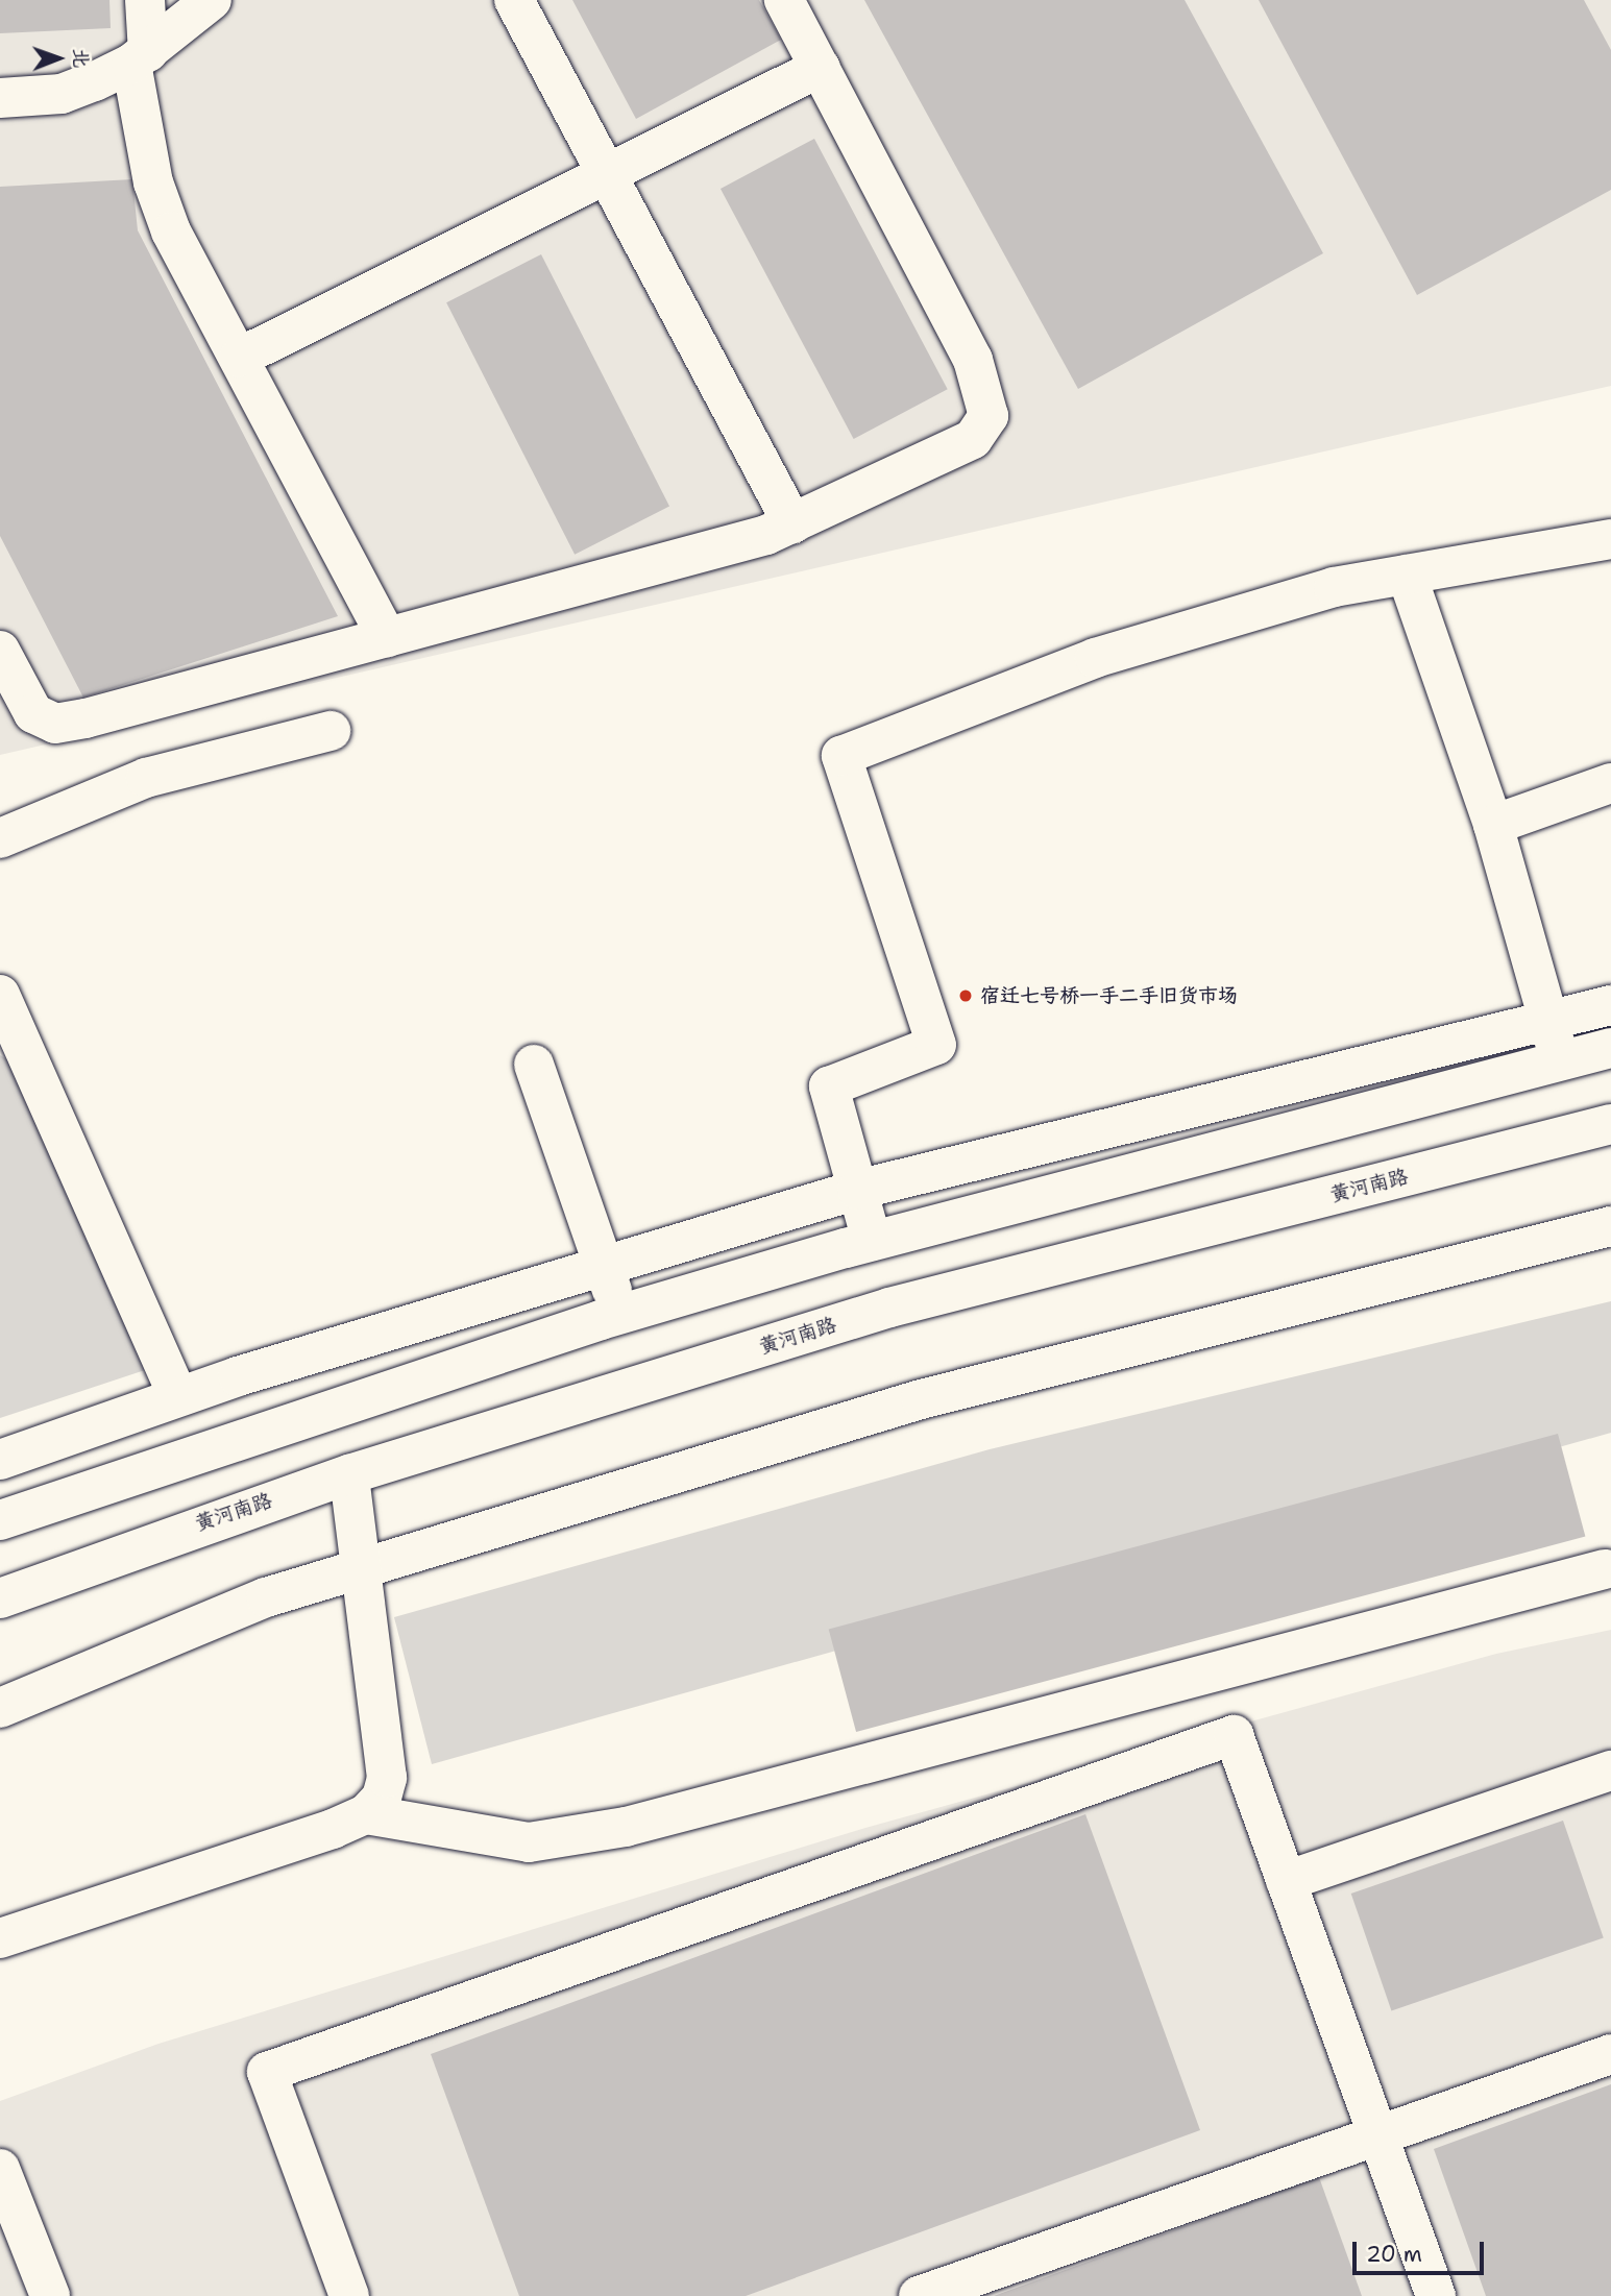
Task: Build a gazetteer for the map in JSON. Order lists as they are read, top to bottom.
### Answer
{
  "streets": {
    "main road": ["黄河南路"]
  },
  "places": ["宿迁七号桥一手二手旧货市场"],
  "scale_bar": "20 m",
  "north": "right"
}
